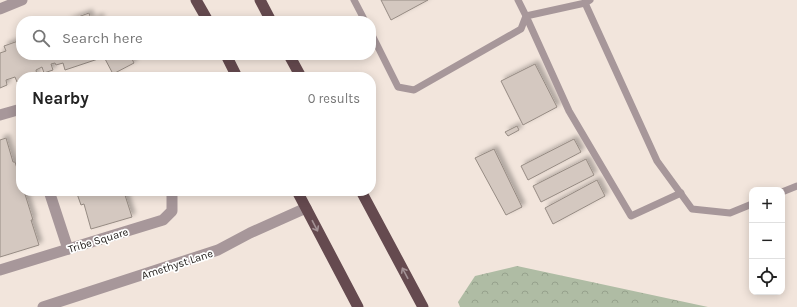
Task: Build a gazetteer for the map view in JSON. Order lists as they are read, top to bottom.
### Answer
{
  "streets": {
    "street": ["Tribe Square", "Amethyst Lane"]
  },
  "page": {
    "search": "Search here",
    "heading": ["Nearby", "0 results"],
    "map_buttons": ["+", "−"]
  }
}
